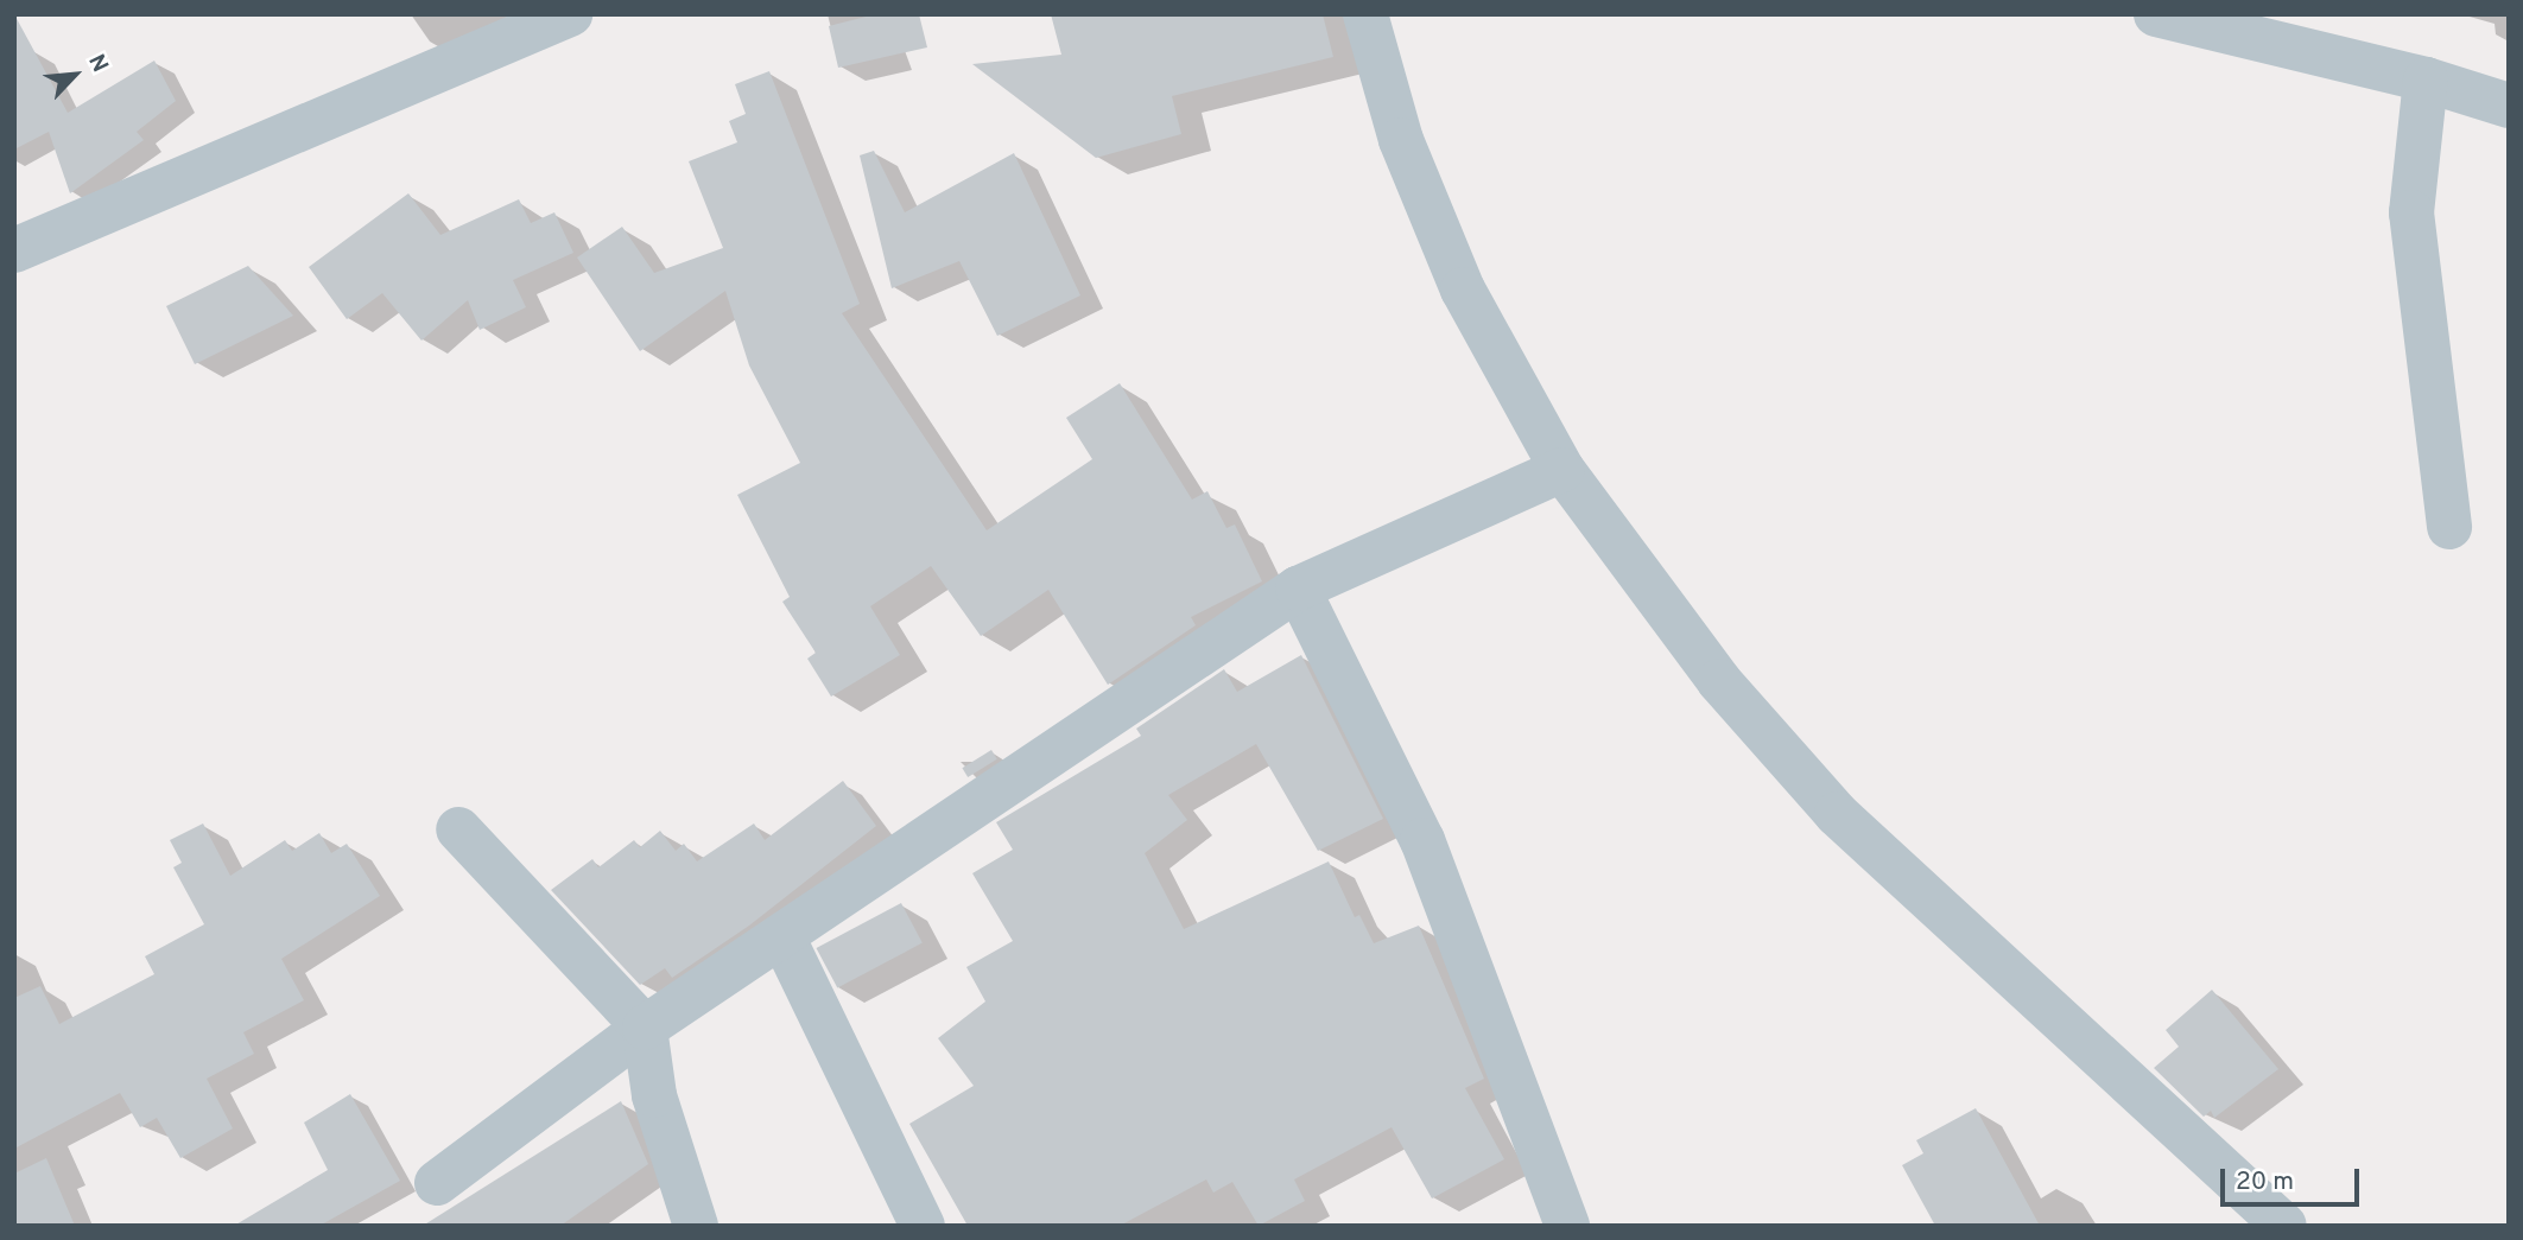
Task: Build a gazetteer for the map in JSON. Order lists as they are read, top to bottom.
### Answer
{
  "scale_bar": "20 m",
  "north": "top right"
}
